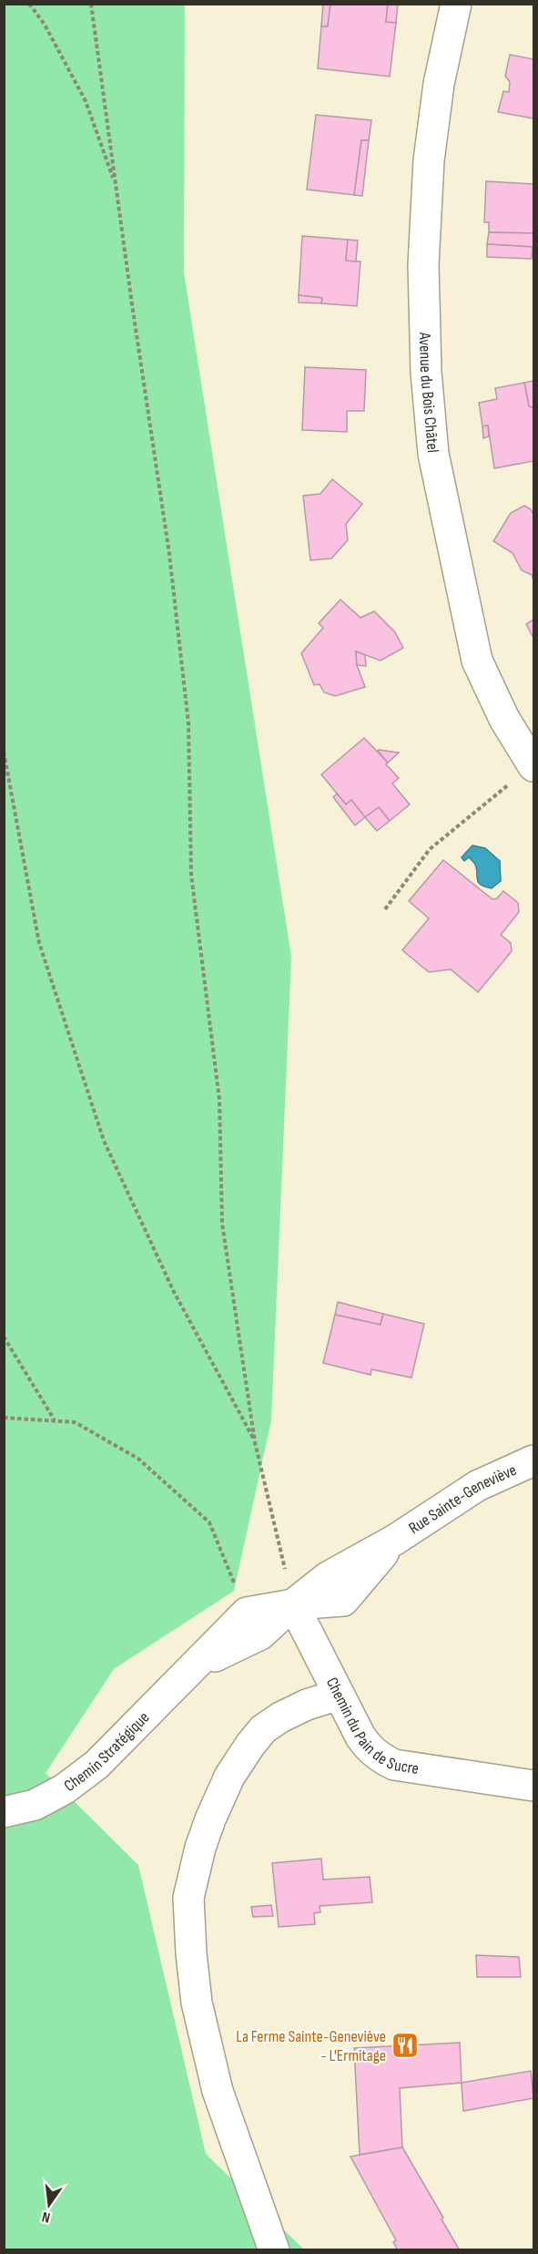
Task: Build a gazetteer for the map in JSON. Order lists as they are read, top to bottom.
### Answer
{
  "streets": {
    "street": [
      "Avenue du Bois Châtel",
      "Rue Sainte-Geneviève",
      "Chemin du Pain de Sucre",
      "Chemin Stratégique"
    ]
  },
  "crossings": [
    ["Rue Sainte-Geneviève", "Chemin du Pain de Sucre"],
    ["Rue Sainte-Geneviève", "Chemin Stratégique"]
  ],
  "places": {
    "restaurant": ["La Ferme Sainte-Geneviève - L'Ermitage"]
  },
  "north": "bottom"
}
